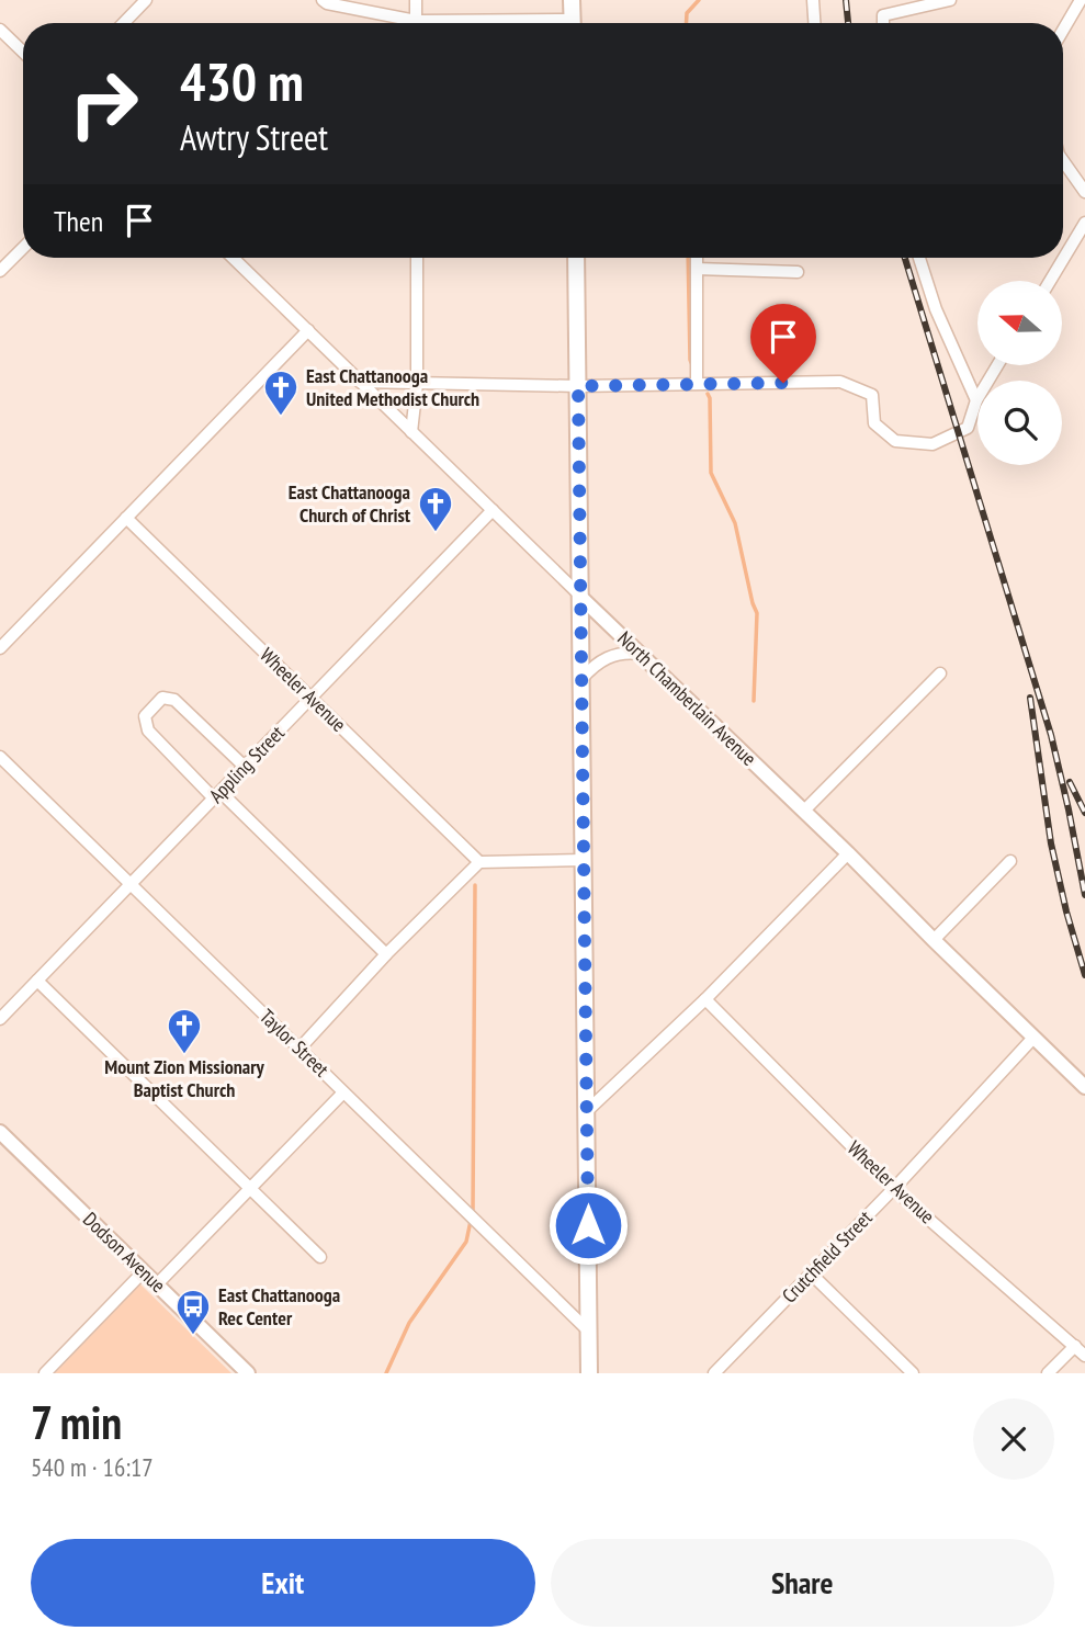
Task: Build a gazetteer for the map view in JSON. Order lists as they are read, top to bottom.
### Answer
{
  "streets": {
    "street": [
      "Wheeler Avenue",
      "North Chamberlain Avenue",
      "Appling Street",
      "Taylor Street",
      "Dodson Avenue",
      "Crutchfield Street"
    ]
  },
  "crossings": [
    ["Wheeler Avenue", "Appling Street"],
    ["Wheeler Avenue", "Crutchfield Street"],
    ["North Chamberlain Avenue", "Appling Street"],
    ["North Chamberlain Avenue", "Crutchfield Street"],
    ["Appling Street", "Taylor Street"]
  ],
  "places": {
    "church": ["East Chattanooga United Methodist Church", "East Chattanooga Church of Christ", "Mount Zion Missionary Baptist Church"],
    "bus stop": ["East Chattanooga Rec Center"]
  },
  "north": "left",
  "page": {
    "turn": ["430 m", "Awtry Street"],
    "then": "Then",
    "heading": ["7 min", "540 m · 16:17"],
    "buttons": ["Exit", "Share"]
  }
}
